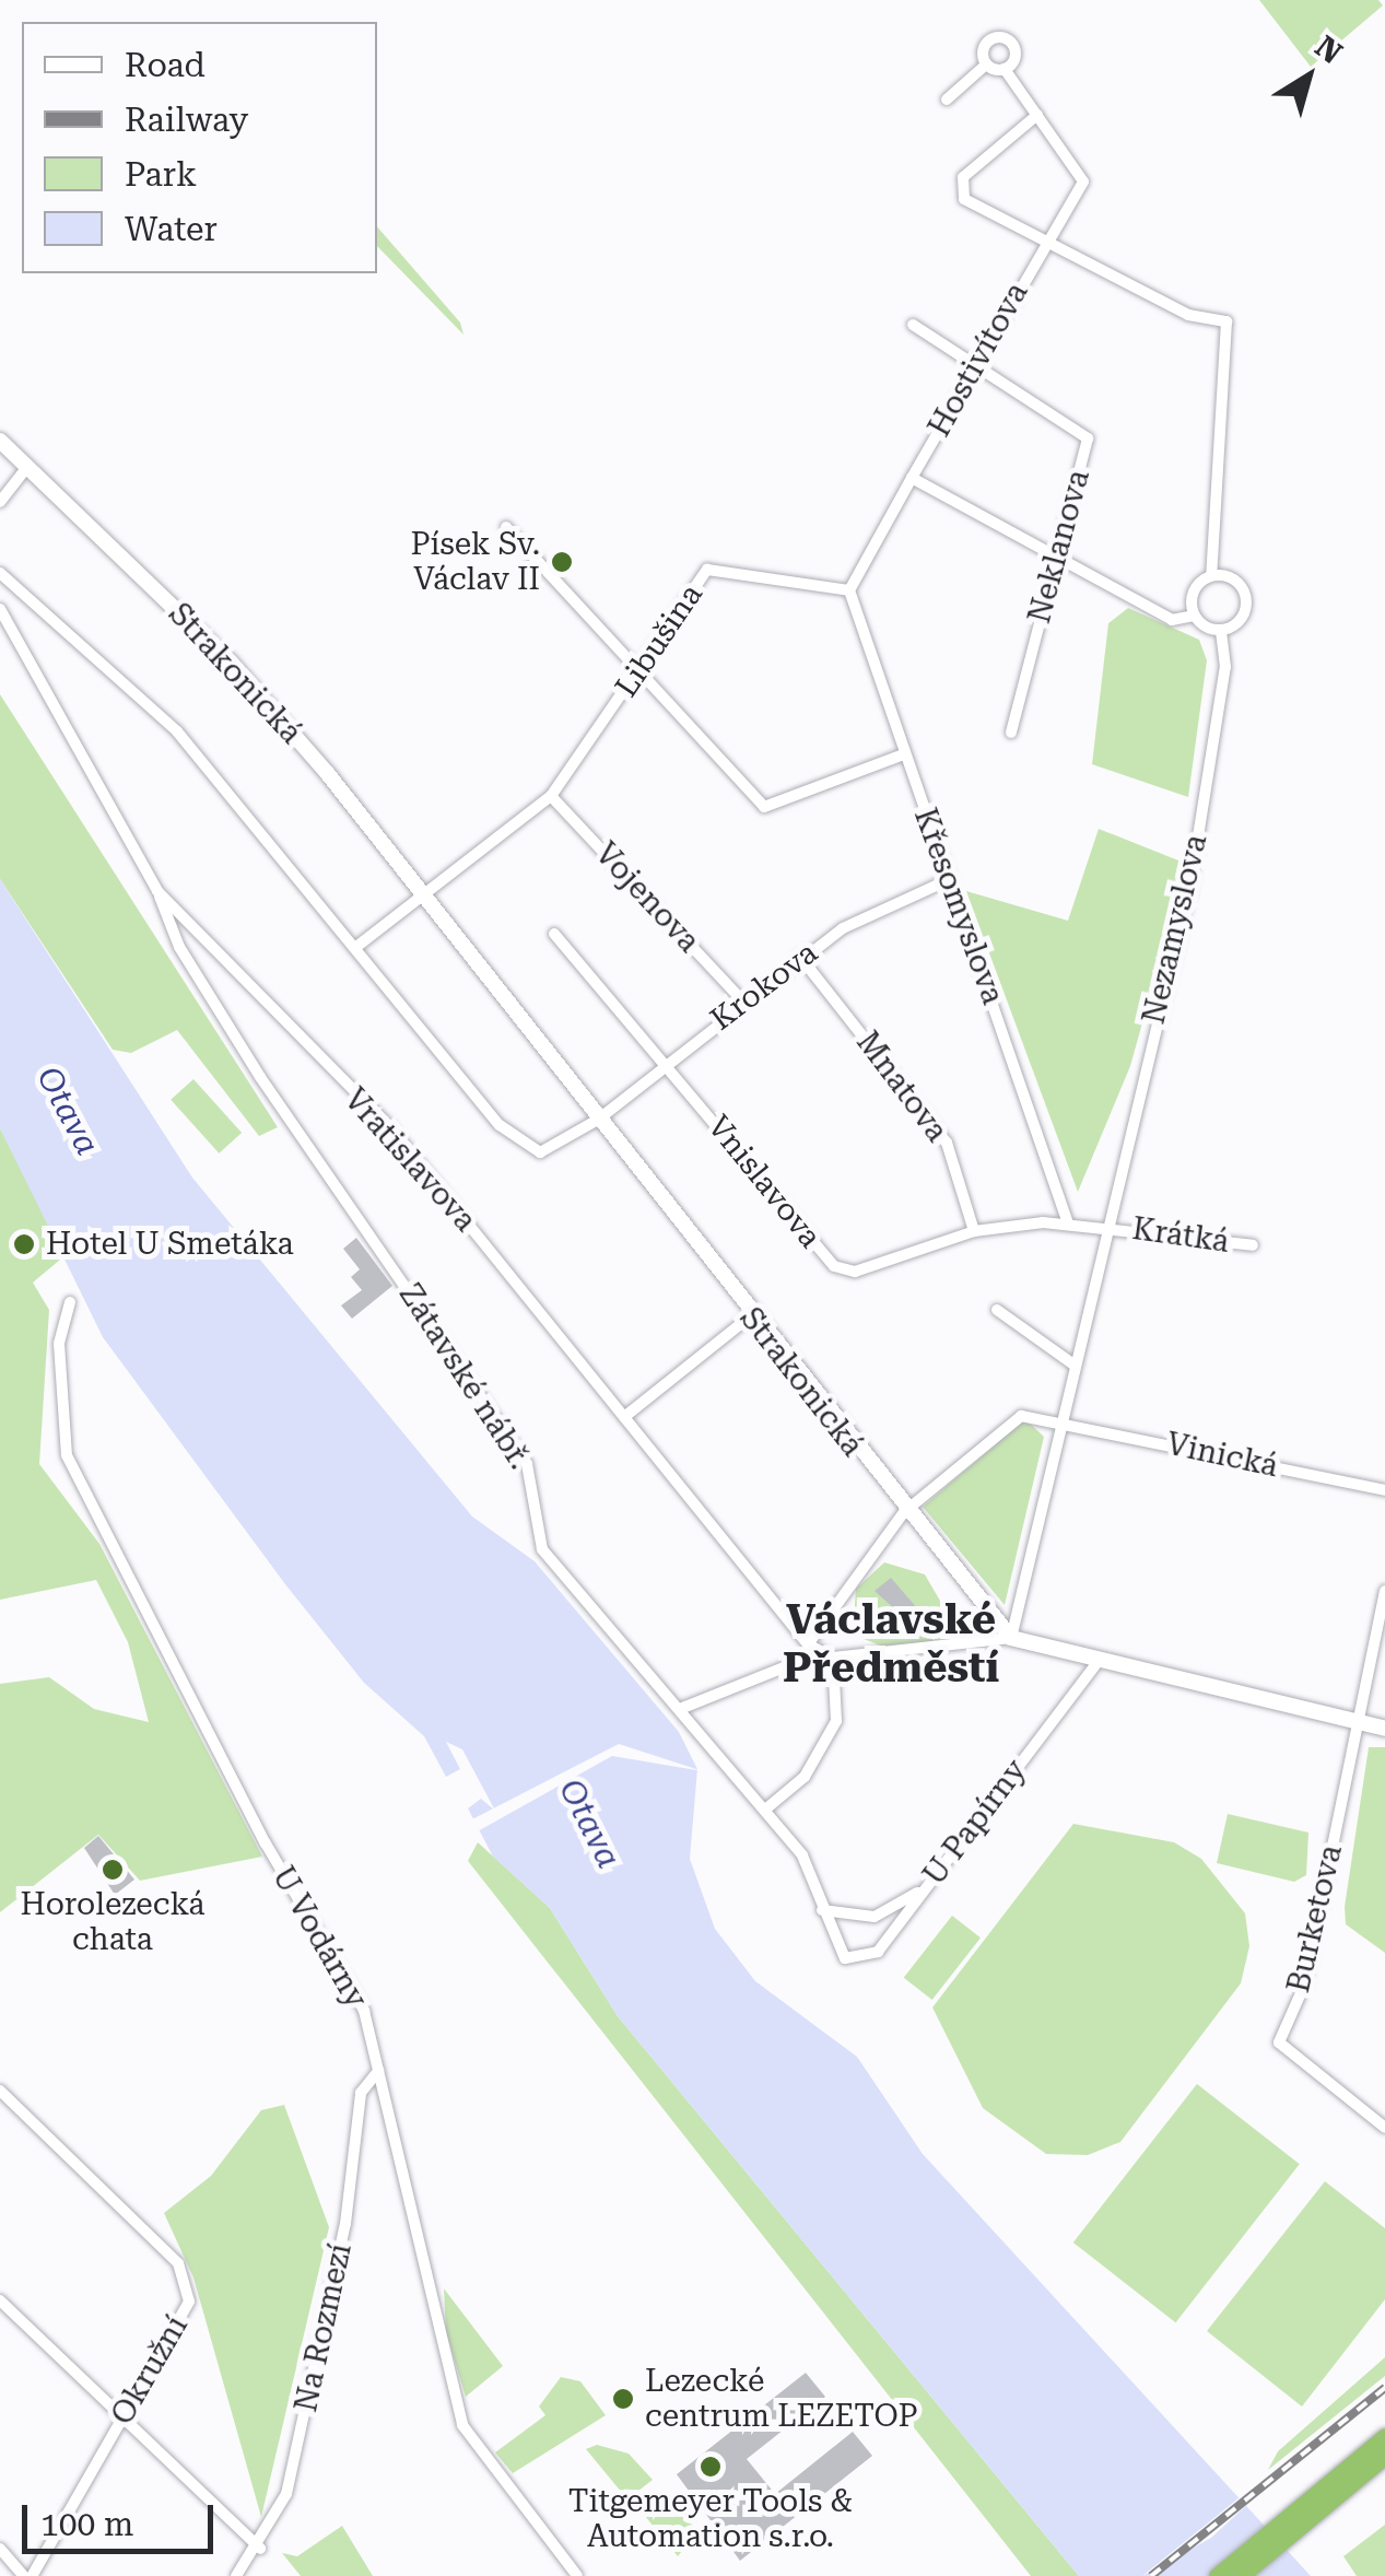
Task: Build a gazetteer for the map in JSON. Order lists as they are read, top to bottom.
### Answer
{
  "streets": {
    "main road": ["Strakonická"],
    "street": [
      "Hostivítova",
      "Neklanova",
      "Libušina",
      "Vojenova",
      "Křesomyslova",
      "Nezamyslova",
      "Krokova",
      "Mnatova",
      "Vratislavova",
      "Vnislavova",
      "Krátká",
      "Zátavské nábř.",
      "Vinická",
      "U Papírny",
      "Burketova",
      "U Vodárny",
      "Na Rozmezí",
      "Okružní"
    ]
  },
  "crossings": [
    ["Hostivítova", "Neklanova"],
    ["Libušina", "Strakonická"],
    ["Libušina", "Vojenova"],
    ["Libušina", "Křesomyslova"],
    ["Strakonická", "Nezamyslova"],
    ["Strakonická", "Krokova"],
    ["Strakonická", "Vinická"],
    ["Vojenova", "Krokova"],
    ["Křesomyslova", "Krokova"],
    ["Křesomyslova", "Vnislavova"],
    ["Nezamyslova", "Vnislavova"],
    ["Nezamyslova", "Krátká"],
    ["Nezamyslova", "Vinická"],
    ["Krokova", "Mnatova"],
    ["Krokova", "Vnislavova"],
    ["Mnatova", "Vnislavova"],
    ["Vratislavova", "Zátavské nábř."],
    ["Vratislavova", "Vinická"],
    ["Vnislavova", "Krátká"],
    ["Zátavské nábř.", "U Papírny"],
    ["U Vodárny", "Na Rozmezí"]
  ],
  "districts": ["Václavské Předměstí"],
  "water": ["Otava"],
  "places": [
    "Písek Sv. Václav II",
    "Hotel U Smetáka",
    "Horolezecká chata",
    "Lezecké centrum LEZETOP",
    "Titgemeyer Tools & Automation s.r.o."
  ],
  "legend": [
    "Road",
    "Railway",
    "Park",
    "Water"
  ],
  "scale_bar": "100 m",
  "north": "top right"
}
